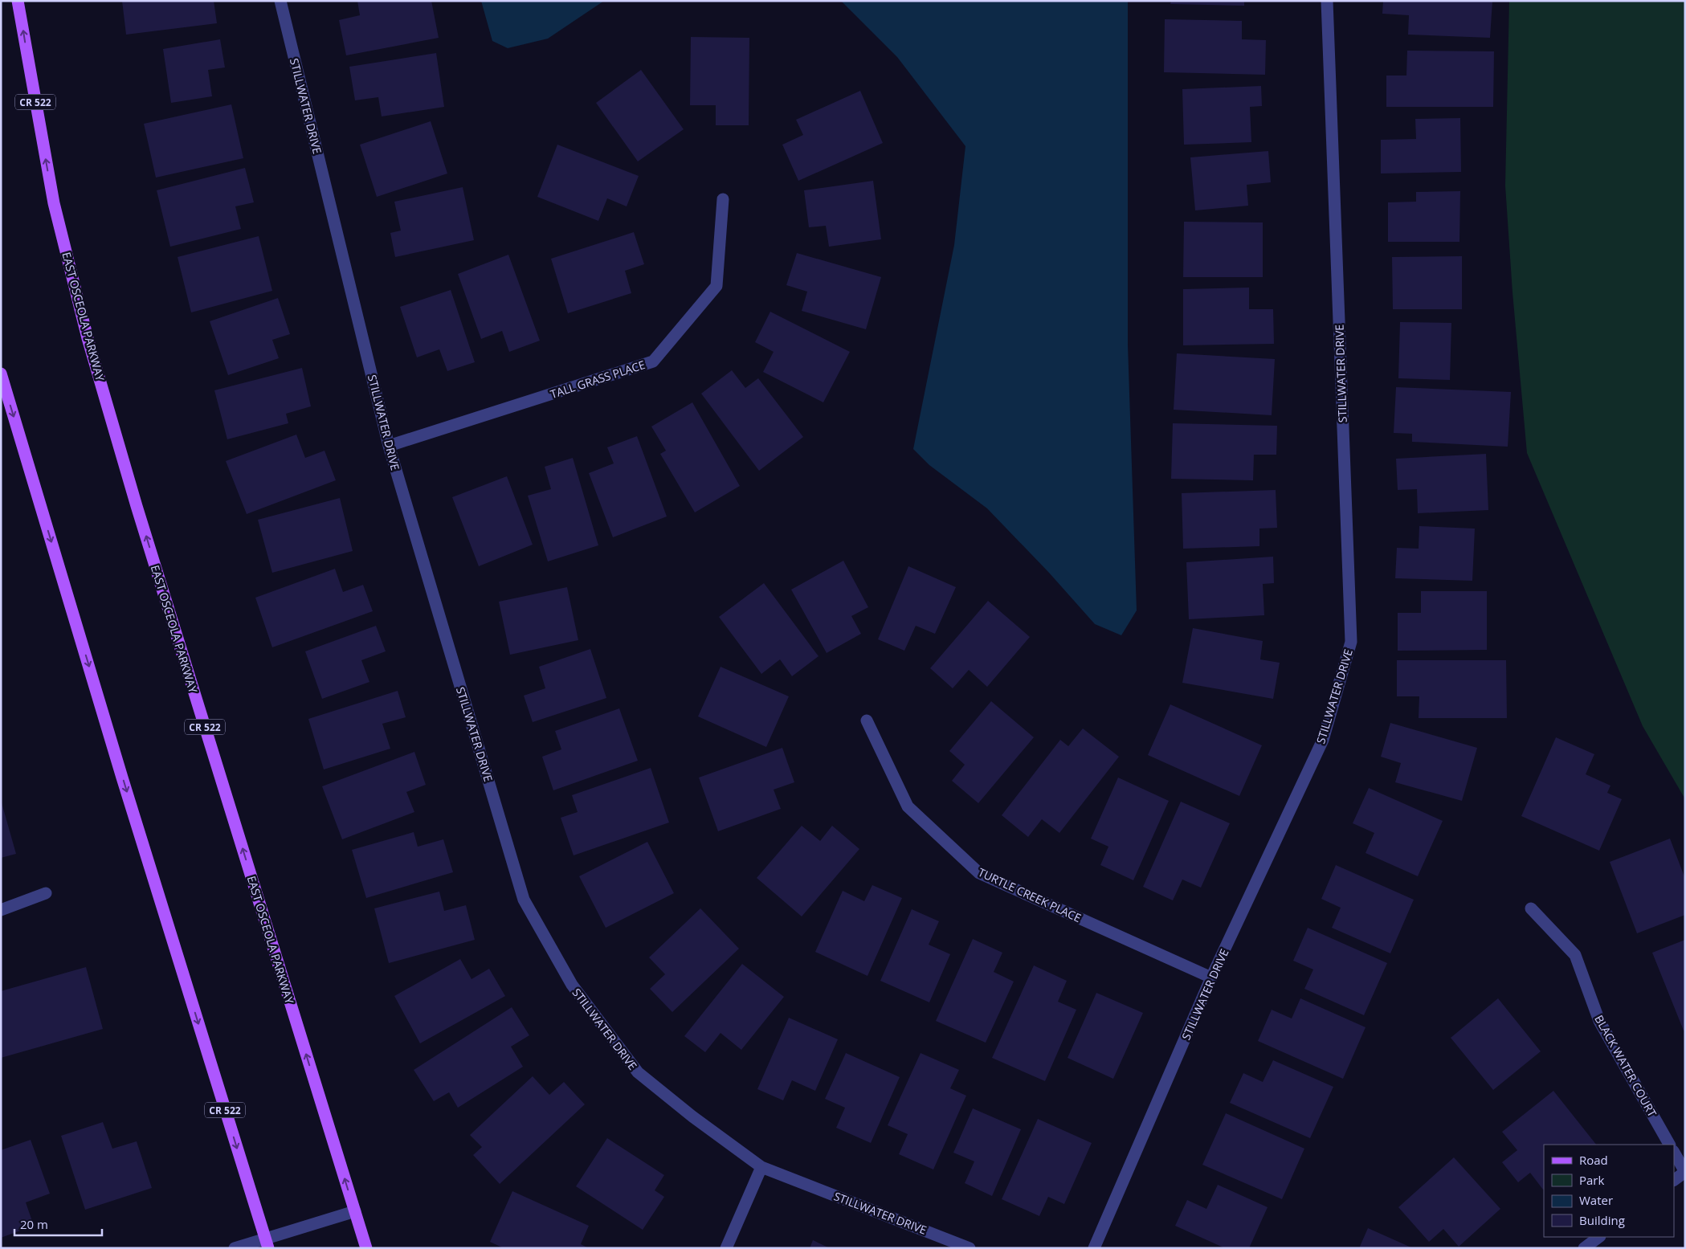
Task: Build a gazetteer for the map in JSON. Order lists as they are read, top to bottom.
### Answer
{
  "streets": {
    "main road": ["CR 522", "EAST OSCEOLA PARKWAY"],
    "street": [
      "STILLWATER DRIVE",
      "TALL GRASS PLACE",
      "TURTLE CREEK PLACE",
      "BLACK WATER COURT"
    ]
  },
  "crossings": [
    ["STILLWATER DRIVE", "TALL GRASS PLACE"],
    ["STILLWATER DRIVE", "TURTLE CREEK PLACE"]
  ],
  "legend": [
    "Road",
    "Park",
    "Water",
    "Building"
  ],
  "scale_bar": "20 m"
}
